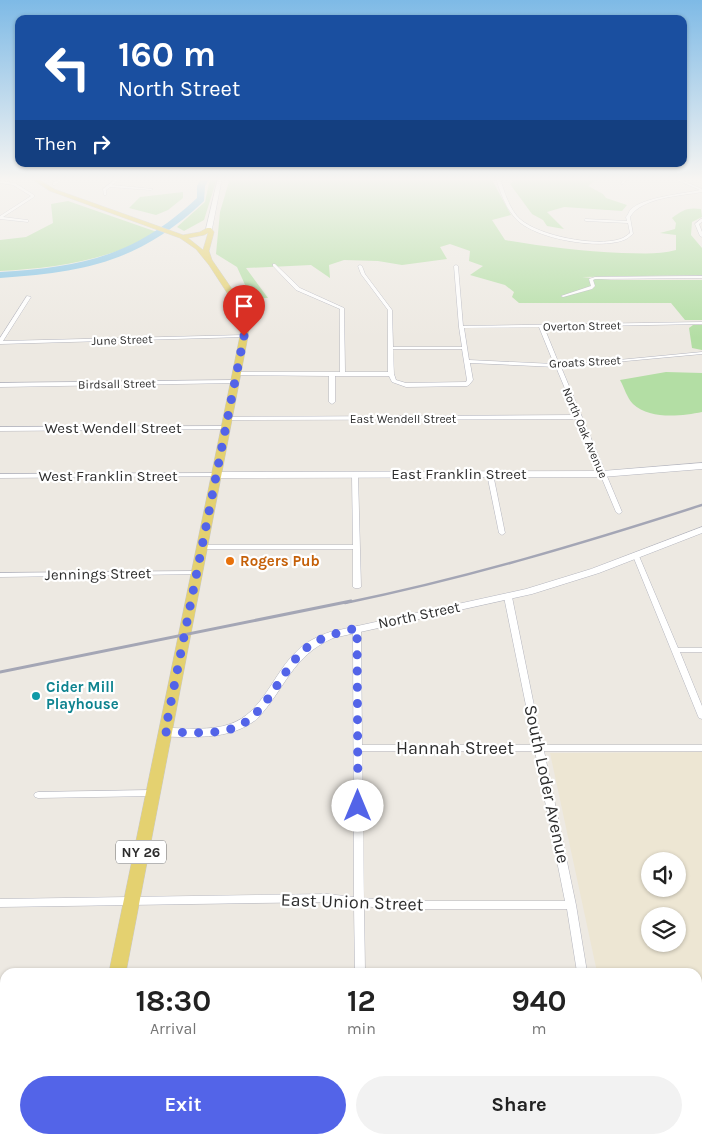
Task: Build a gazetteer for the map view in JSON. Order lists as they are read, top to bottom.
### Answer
{
  "streets": {
    "main road": ["NY 26"],
    "street": [
      "Overton Street",
      "June Street",
      "Groats Street",
      "Birdsall Street",
      "East Wendell Street",
      "West Wendell Street",
      "North Oak Avenue",
      "East Franklin Street",
      "West Franklin Street",
      "Jennings Street",
      "North Street",
      "Hannah Street",
      "South Loder Avenue",
      "East Union Street"
    ]
  },
  "crossings": [
    ["Overton Street", "North Oak Avenue"],
    ["June Street", "NY 26"],
    ["Groats Street", "North Oak Avenue"],
    ["Birdsall Street", "NY 26"],
    ["East Wendell Street", "West Wendell Street"],
    ["East Wendell Street", "North Oak Avenue"],
    ["East Wendell Street", "NY 26"],
    ["West Wendell Street", "NY 26"],
    ["North Oak Avenue", "East Franklin Street"],
    ["East Franklin Street", "West Franklin Street"],
    ["East Franklin Street", "NY 26"],
    ["West Franklin Street", "NY 26"],
    ["Jennings Street", "NY 26"],
    ["North Street", "South Loder Avenue"],
    ["North Street", "NY 26"],
    ["Hannah Street", "South Loder Avenue"],
    ["South Loder Avenue", "East Union Street"],
    ["NY 26", "East Union Street"]
  ],
  "places": ["Rogers Pub", "Cider Mill Playhouse"],
  "page": {
    "turn": ["160 m", "North Street"],
    "then": "Then",
    "eta": [
      "18:30",
      "Arrival",
      "12",
      "min",
      "940",
      "m"
    ],
    "buttons": ["Exit", "Share"]
  }
}
